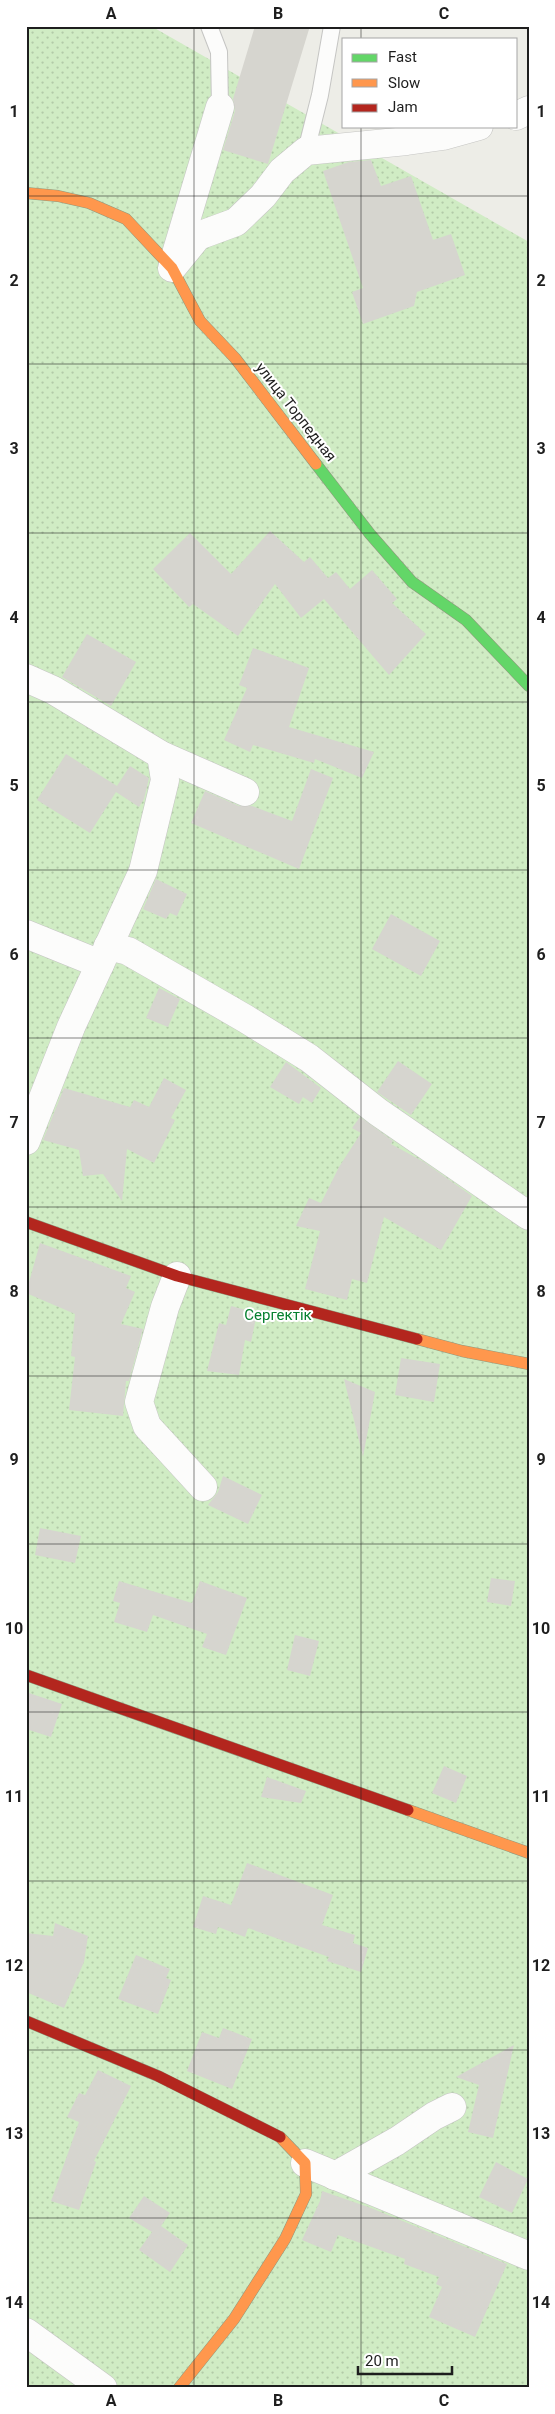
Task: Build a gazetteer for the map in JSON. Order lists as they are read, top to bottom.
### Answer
{
  "streets": {
    "street": ["улица Торпедная"]
  },
  "parks": ["Сергектік"],
  "legend": ["Fast", "Slow", "Jam"],
  "scale_bar": "20 m",
  "grid": {
    "columns": ["A", "B", "C"],
    "rows": [
      "1",
      "2",
      "3",
      "4",
      "5",
      "6",
      "7",
      "8",
      "9",
      "10",
      "11",
      "12",
      "13",
      "14"
    ]
  }
}
